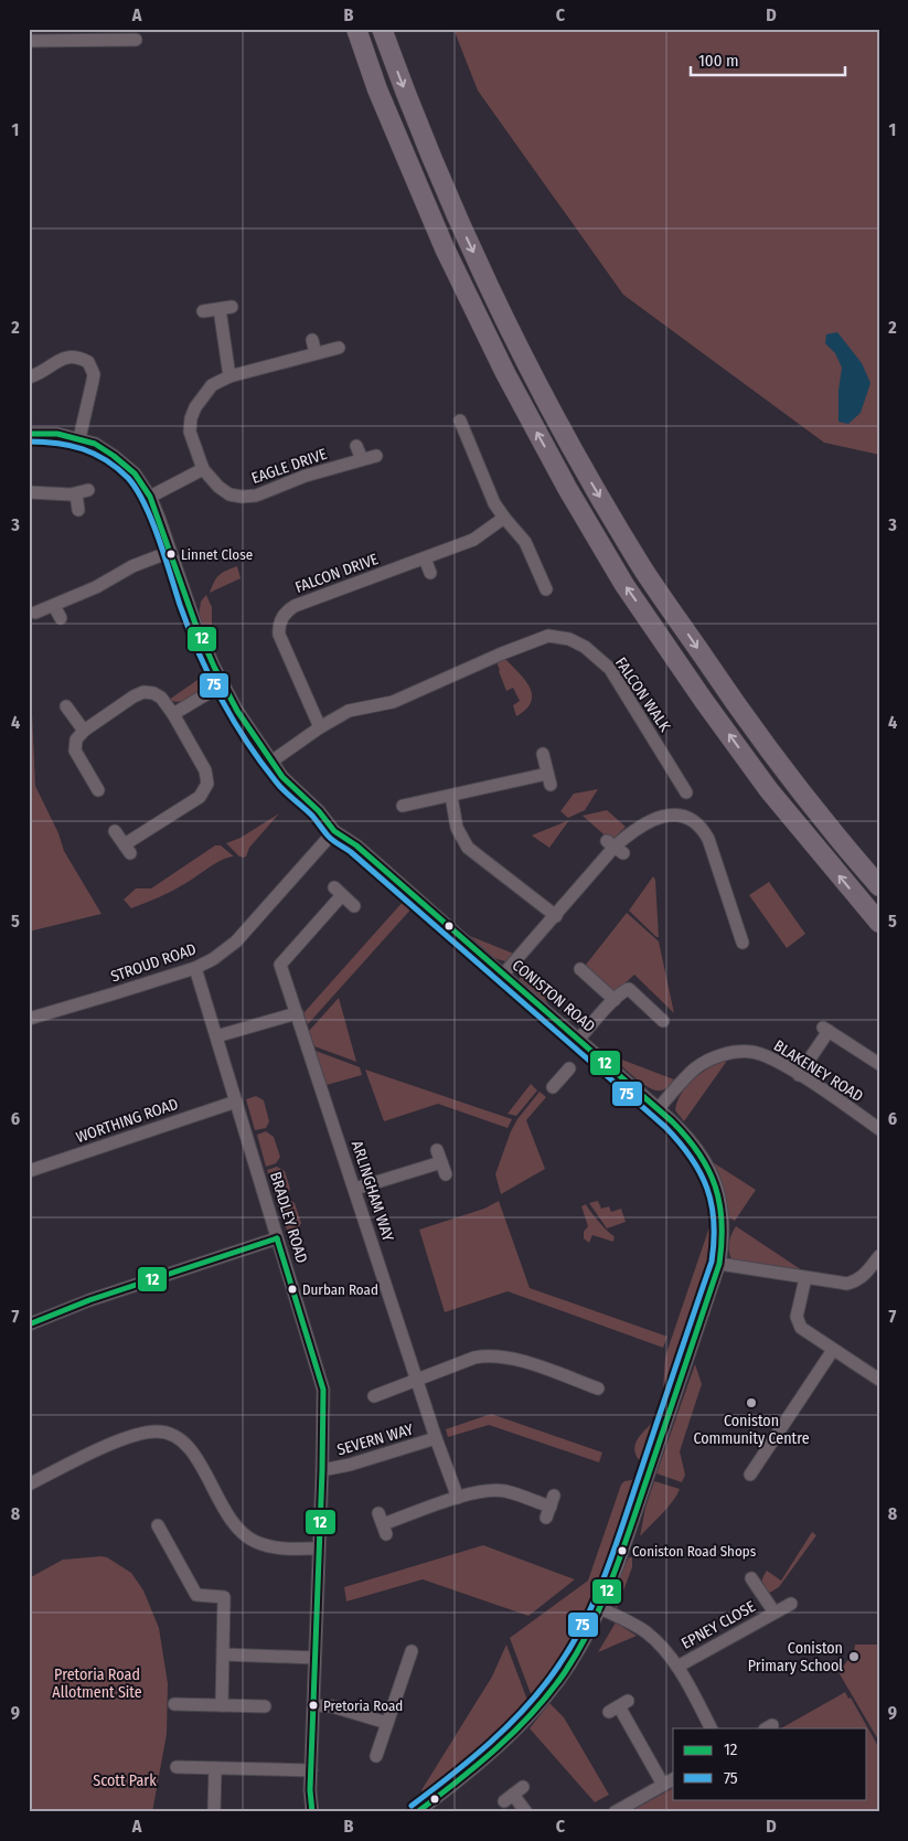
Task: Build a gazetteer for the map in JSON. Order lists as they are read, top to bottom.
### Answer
{
  "streets": {
    "street": [
      "EAGLE DRIVE",
      "FALCON DRIVE",
      "FALCON WALK",
      "STROUD ROAD",
      "CONISTON ROAD",
      "BLAKENEY ROAD",
      "WORTHING ROAD",
      "ARLINGHAM WAY",
      "BRADLEY ROAD",
      "SEVERN WAY",
      "EPNEY CLOSE"
    ]
  },
  "crossings": [
    ["FALCON DRIVE", "FALCON WALK"],
    ["STROUD ROAD", "CONISTON ROAD"],
    ["STROUD ROAD", "BRADLEY ROAD"],
    ["CONISTON ROAD", "BLAKENEY ROAD"],
    ["WORTHING ROAD", "BRADLEY ROAD"],
    ["ARLINGHAM WAY", "SEVERN WAY"],
    ["BRADLEY ROAD", "SEVERN WAY"]
  ],
  "parks": ["Pretoria Road Allotment Site", "Scott Park"],
  "places": [
    "Linnet Close",
    "Durban Road",
    "Coniston Community Centre",
    "Coniston Road Shops",
    "Coniston Primary School",
    "Pretoria Road"
  ],
  "lines": ["transit line 12", "transit line 75"],
  "legend": ["12", "75"],
  "scale_bar": "100 m",
  "grid": {
    "columns": [
      "A",
      "B",
      "C",
      "D"
    ],
    "rows": [
      "1",
      "2",
      "3",
      "4",
      "5",
      "6",
      "7",
      "8",
      "9"
    ]
  }
}
